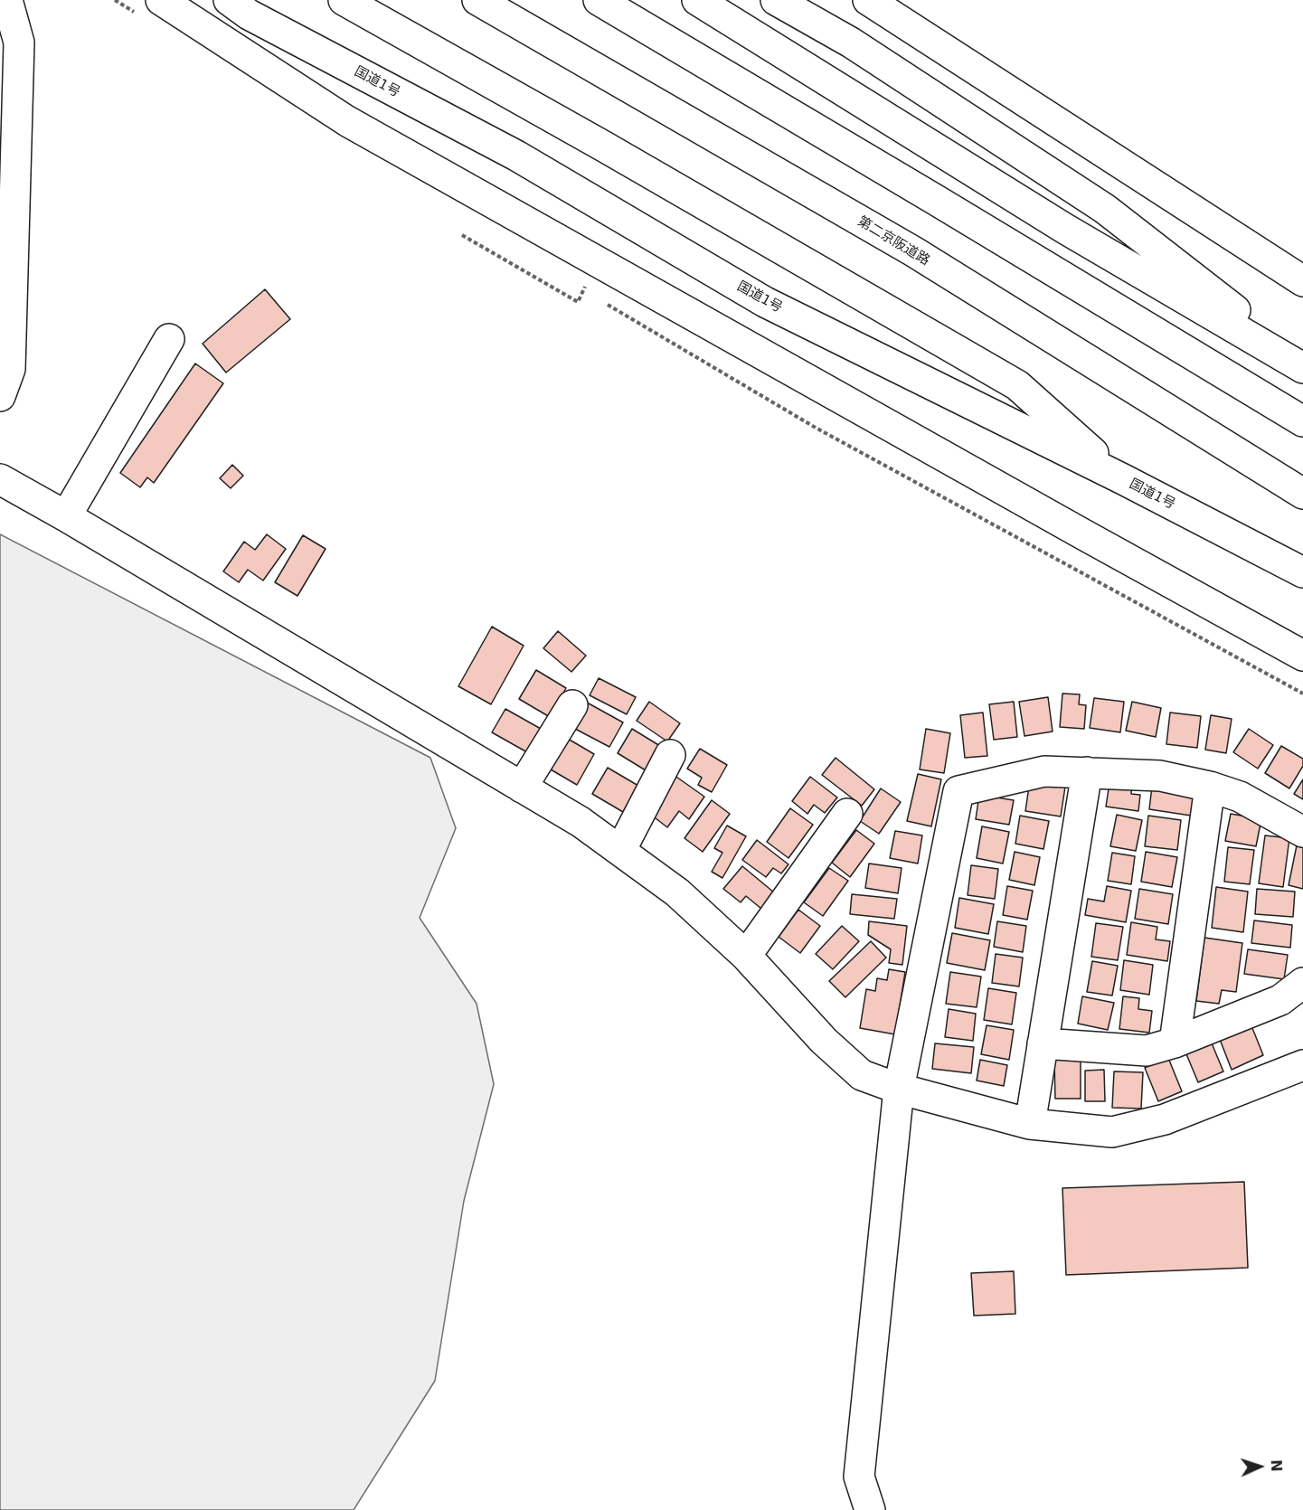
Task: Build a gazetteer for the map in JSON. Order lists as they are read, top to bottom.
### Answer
{
  "streets": {
    "main road": ["国道1号", "第二京阪道路"]
  },
  "north": "right"
}
